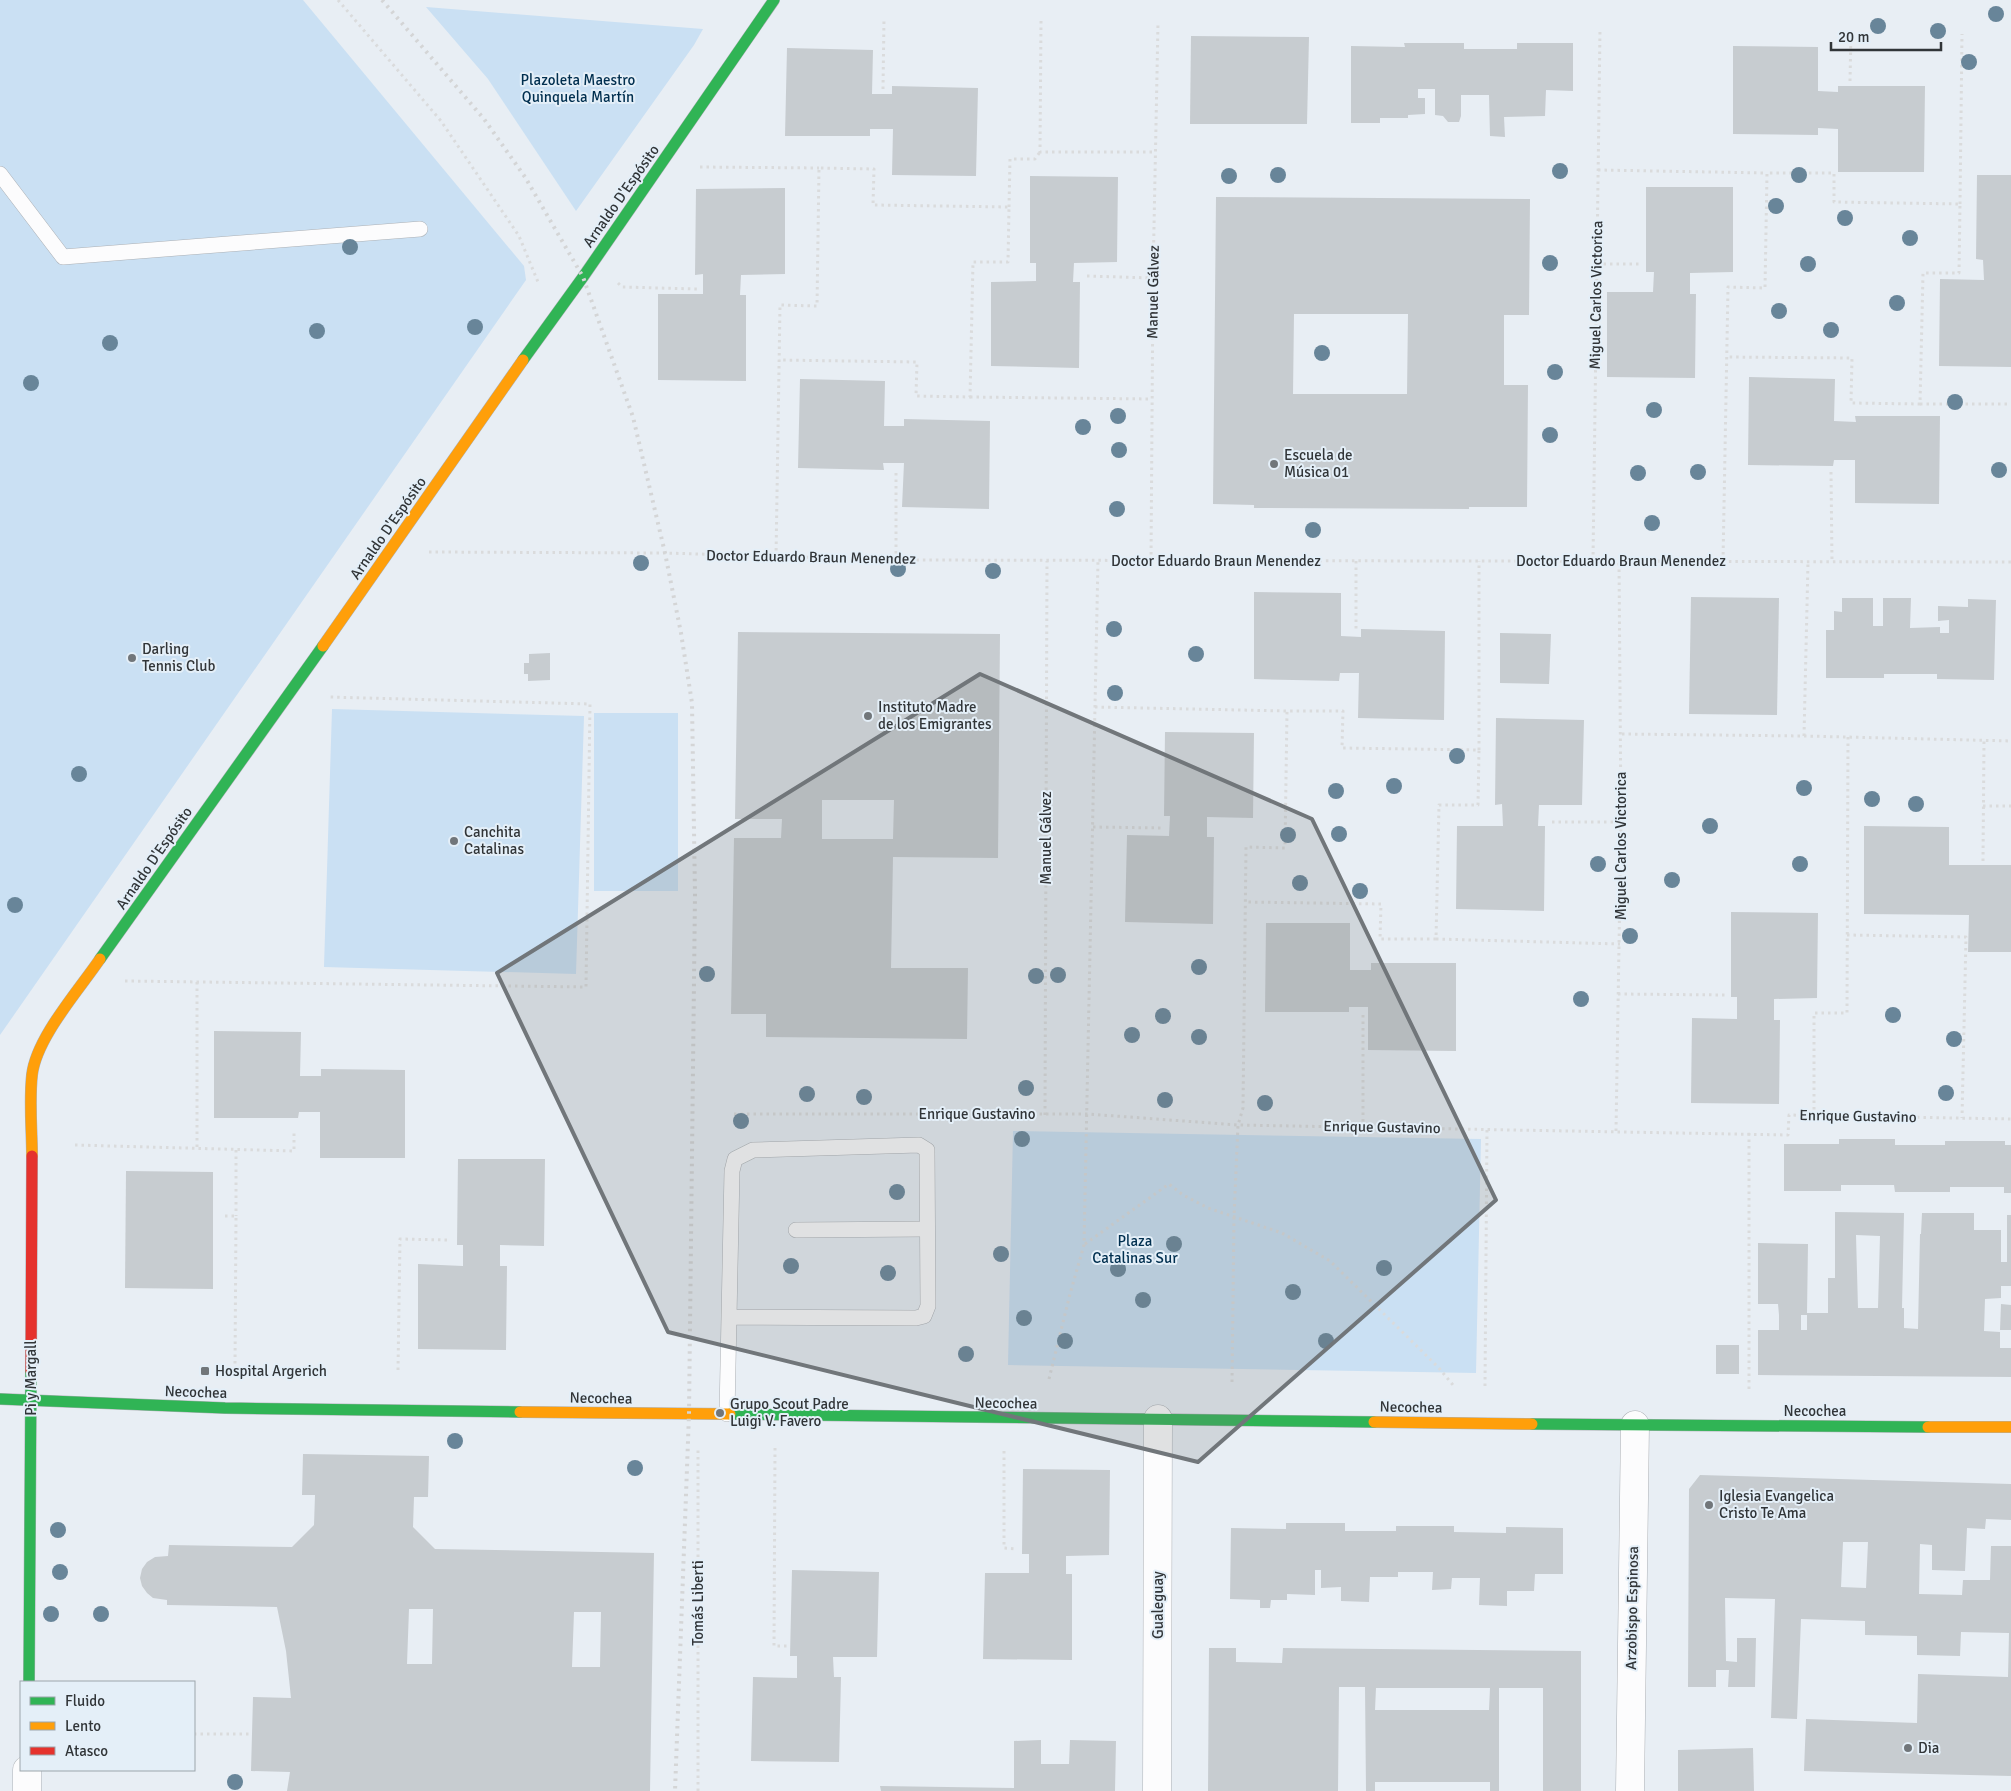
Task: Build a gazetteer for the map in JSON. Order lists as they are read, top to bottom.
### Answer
{
  "streets": {
    "street": [
      "Arnaldo D'Espósito",
      "Pi y Margall",
      "Necochea",
      "Gualeguay",
      "Arzobispo Espinosa"
    ],
    "path": [
      "Manuel Gálvez",
      "Miguel Carlos Victorica",
      "Doctor Eduardo Braun Menendez",
      "Enrique Gustavino",
      "Tomás Liberti"
    ]
  },
  "crossings": [
    ["Arnaldo D'Espósito", "Pi y Margall"],
    ["Manuel Gálvez", "Doctor Eduardo Braun Menendez"],
    ["Manuel Gálvez", "Enrique Gustavino"],
    ["Miguel Carlos Victorica", "Doctor Eduardo Braun Menendez"],
    ["Miguel Carlos Victorica", "Enrique Gustavino"],
    ["Pi y Margall", "Necochea"],
    ["Necochea", "Tomás Liberti"],
    ["Necochea", "Gualeguay"],
    ["Necochea", "Arzobispo Espinosa"]
  ],
  "parks": ["Plazoleta Maestro Quinquela Martín", "Plaza Catalinas Sur"],
  "places": {
    "other": [
      "Escuela de Música 01",
      "Darling Tennis Club",
      "Instituto Madre de los Emigrantes",
      "Canchita Catalinas",
      "Grupo Scout Padre Luigi V. Favero",
      "Iglesia Evangelica Cristo Te Ama",
      "Dia"
    ],
    "transit": ["Hospital Argerich"]
  },
  "legend": ["Fluido", "Lento", "Atasco"],
  "scale_bar": "20 m"
}
